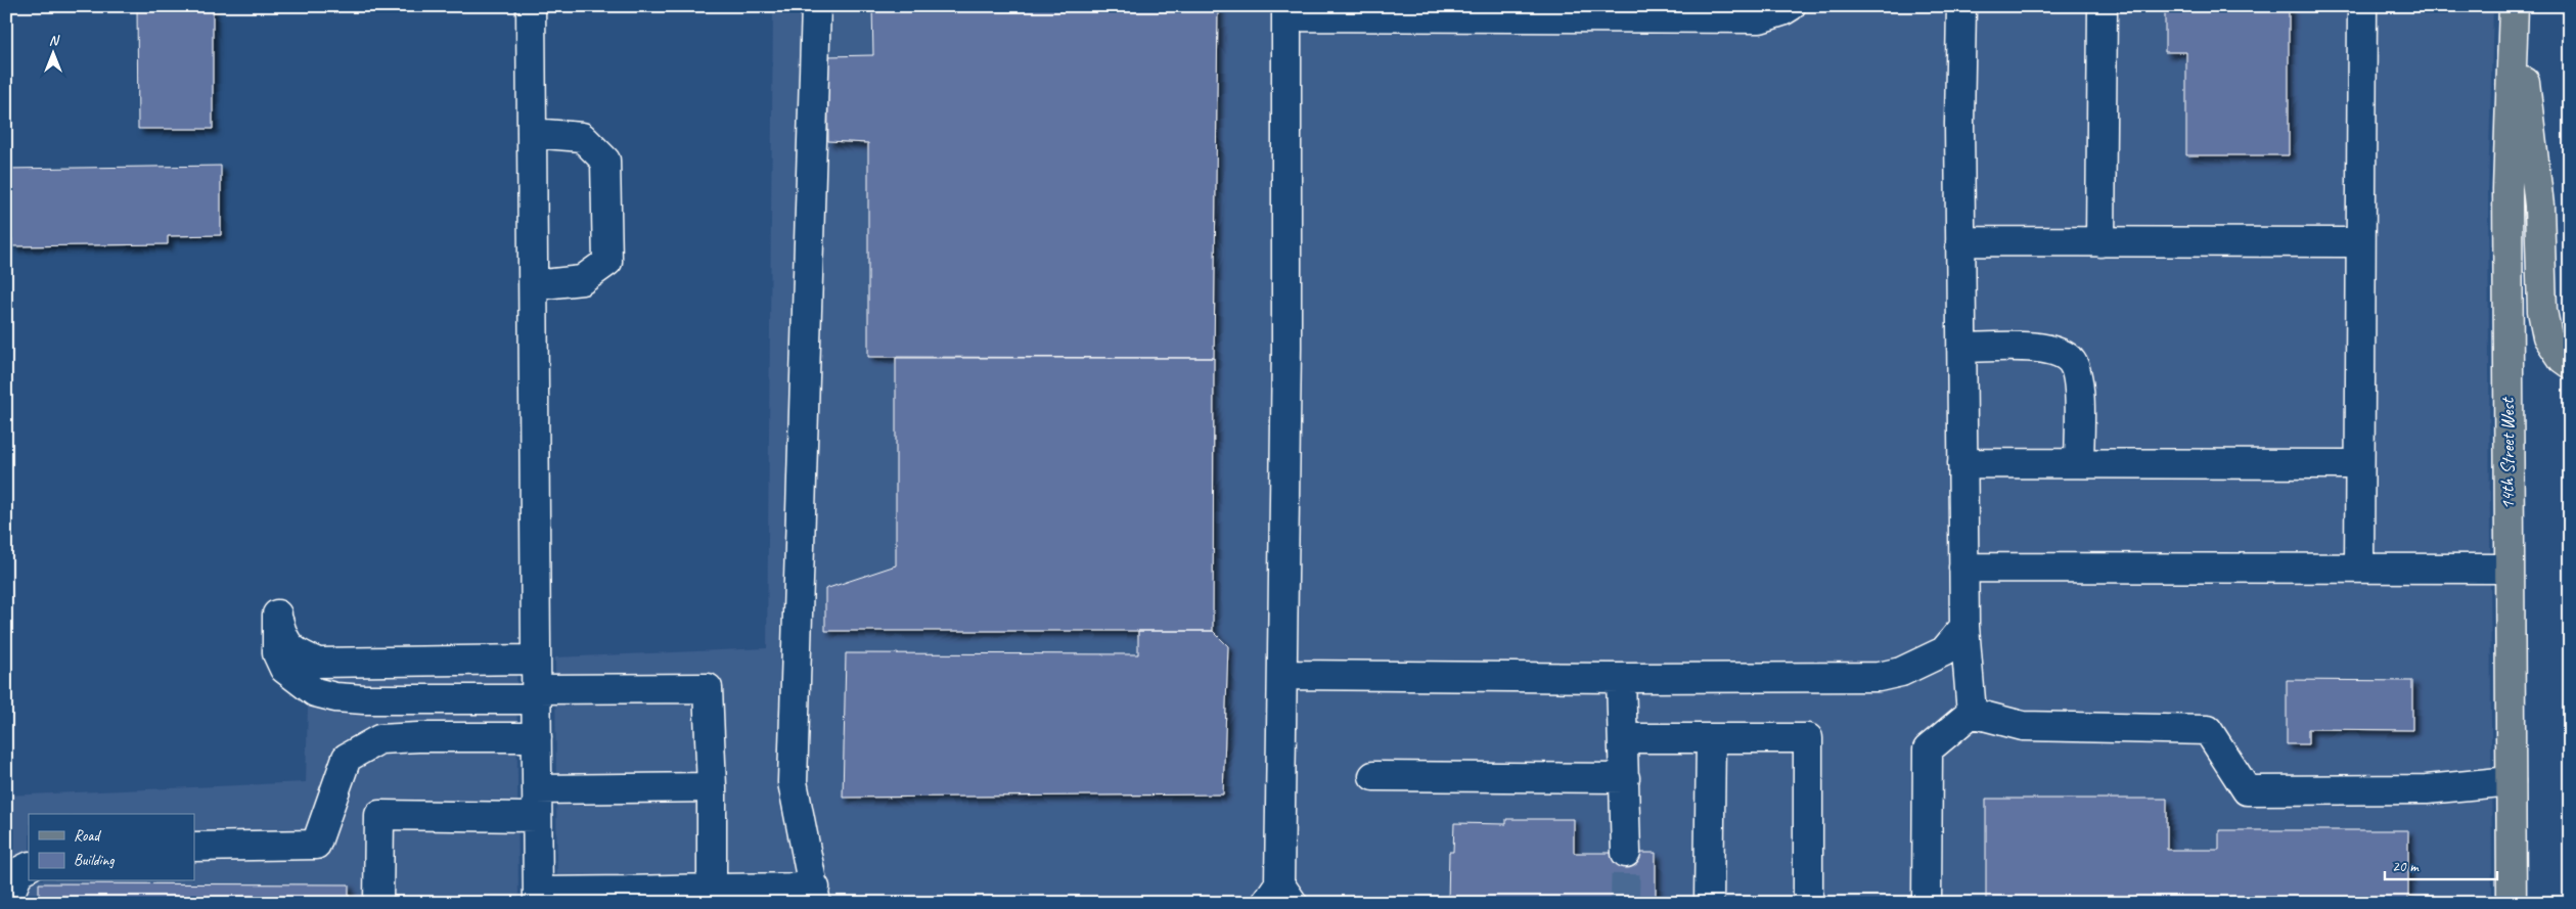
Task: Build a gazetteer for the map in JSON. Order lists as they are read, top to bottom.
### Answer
{
  "streets": {
    "main road": ["14th Street West"]
  },
  "legend": ["Road", "Building"],
  "scale_bar": "20 m",
  "north": "top"
}
